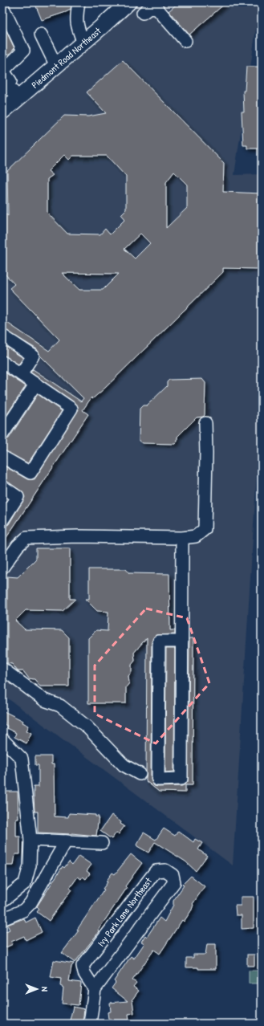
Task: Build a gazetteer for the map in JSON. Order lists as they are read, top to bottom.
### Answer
{
  "streets": {
    "main road": ["Piedmont Road Northeast"],
    "street": ["Ivy Park Lane Northeast"]
  },
  "north": "right"
}
